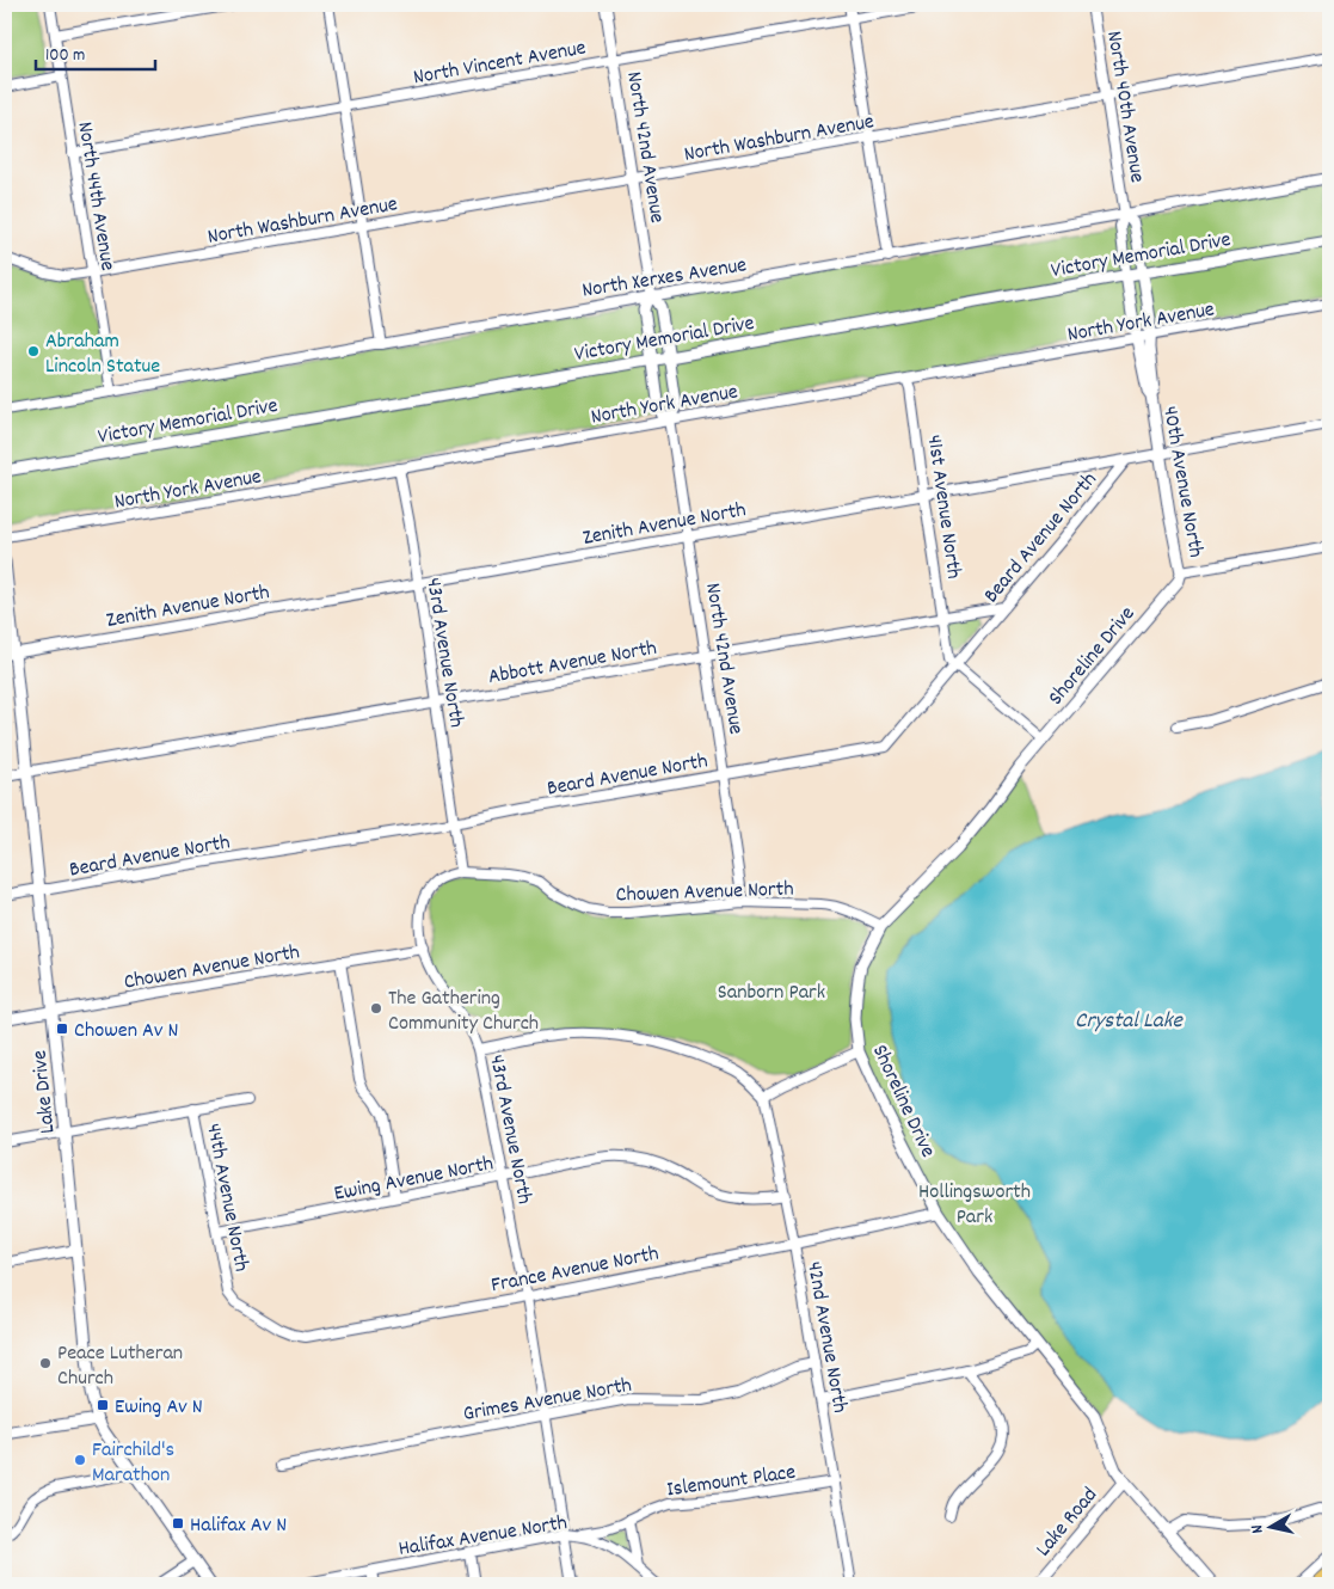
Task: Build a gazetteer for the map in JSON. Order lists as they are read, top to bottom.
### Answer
{
  "streets": {
    "street": [
      "North Vincent Avenue",
      "North 40th Avenue",
      "North Washburn Avenue",
      "North 42nd Avenue",
      "North 44th Avenue",
      "Victory Memorial Drive",
      "North Xerxes Avenue",
      "North York Avenue",
      "40th Avenue North",
      "41st Avenue North",
      "Zenith Avenue North",
      "Beard Avenue North",
      "43rd Avenue North",
      "Shoreline Drive",
      "Abbott Avenue North",
      "Chowen Avenue North",
      "Lake Drive",
      "Ewing Avenue North",
      "44th Avenue North",
      "France Avenue North",
      "42nd Avenue North",
      "Grimes Avenue North",
      "Islemount Place",
      "Lake Road",
      "Halifax Avenue North"
    ]
  },
  "crossings": [
    ["North Vincent Avenue", "North 42nd Avenue"],
    ["North Vincent Avenue", "North 44th Avenue"],
    ["North 40th Avenue", "North Washburn Avenue"],
    ["North 40th Avenue", "Victory Memorial Drive"],
    ["North 40th Avenue", "North Xerxes Avenue"],
    ["North 40th Avenue", "North York Avenue"],
    ["North 40th Avenue", "40th Avenue North"],
    ["North Washburn Avenue", "North 42nd Avenue"],
    ["North Washburn Avenue", "North 44th Avenue"],
    ["North 42nd Avenue", "Victory Memorial Drive"],
    ["North 42nd Avenue", "North Xerxes Avenue"],
    ["North 42nd Avenue", "North York Avenue"],
    ["North 42nd Avenue", "Zenith Avenue North"],
    ["North 42nd Avenue", "Beard Avenue North"],
    ["North 42nd Avenue", "Abbott Avenue North"],
    ["North 42nd Avenue", "Chowen Avenue North"],
    ["North 44th Avenue", "North Xerxes Avenue"],
    ["North York Avenue", "41st Avenue North"],
    ["North York Avenue", "43rd Avenue North"],
    ["40th Avenue North", "Zenith Avenue North"],
    ["40th Avenue North", "Shoreline Drive"],
    ["41st Avenue North", "Zenith Avenue North"],
    ["41st Avenue North", "Beard Avenue North"],
    ["41st Avenue North", "Abbott Avenue North"],
    ["Zenith Avenue North", "Beard Avenue North"],
    ["Zenith Avenue North", "43rd Avenue North"],
    ["Zenith Avenue North", "Lake Drive"],
    ["Beard Avenue North", "43rd Avenue North"],
    ["Beard Avenue North", "Abbott Avenue North"],
    ["Beard Avenue North", "Lake Drive"],
    ["43rd Avenue North", "Abbott Avenue North"],
    ["43rd Avenue North", "Chowen Avenue North"],
    ["43rd Avenue North", "Ewing Avenue North"],
    ["43rd Avenue North", "France Avenue North"],
    ["43rd Avenue North", "Grimes Avenue North"],
    ["43rd Avenue North", "Islemount Place"],
    ["43rd Avenue North", "Halifax Avenue North"],
    ["Shoreline Drive", "Chowen Avenue North"],
    ["Shoreline Drive", "France Avenue North"],
    ["Shoreline Drive", "Lake Road"],
    ["Abbott Avenue North", "Lake Drive"],
    ["Chowen Avenue North", "Lake Drive"],
    ["Ewing Avenue North", "44th Avenue North"],
    ["Ewing Avenue North", "42nd Avenue North"],
    ["44th Avenue North", "France Avenue North"],
    ["France Avenue North", "42nd Avenue North"],
    ["42nd Avenue North", "Grimes Avenue North"],
    ["42nd Avenue North", "Islemount Place"],
    ["Islemount Place", "Halifax Avenue North"]
  ],
  "water": ["Crystal Lake"],
  "parks": ["Sanborn Park", "Hollingsworth Park"],
  "places": {
    "other": [
      "Abraham Lincoln Statue",
      "The Gathering Community Church",
      "Peace Lutheran Church",
      "Fairchild's Marathon"
    ],
    "transit": ["Chowen Av N", "Ewing Av N", "Halifax Av N"]
  },
  "scale_bar": "100 m",
  "north": "left"
}
